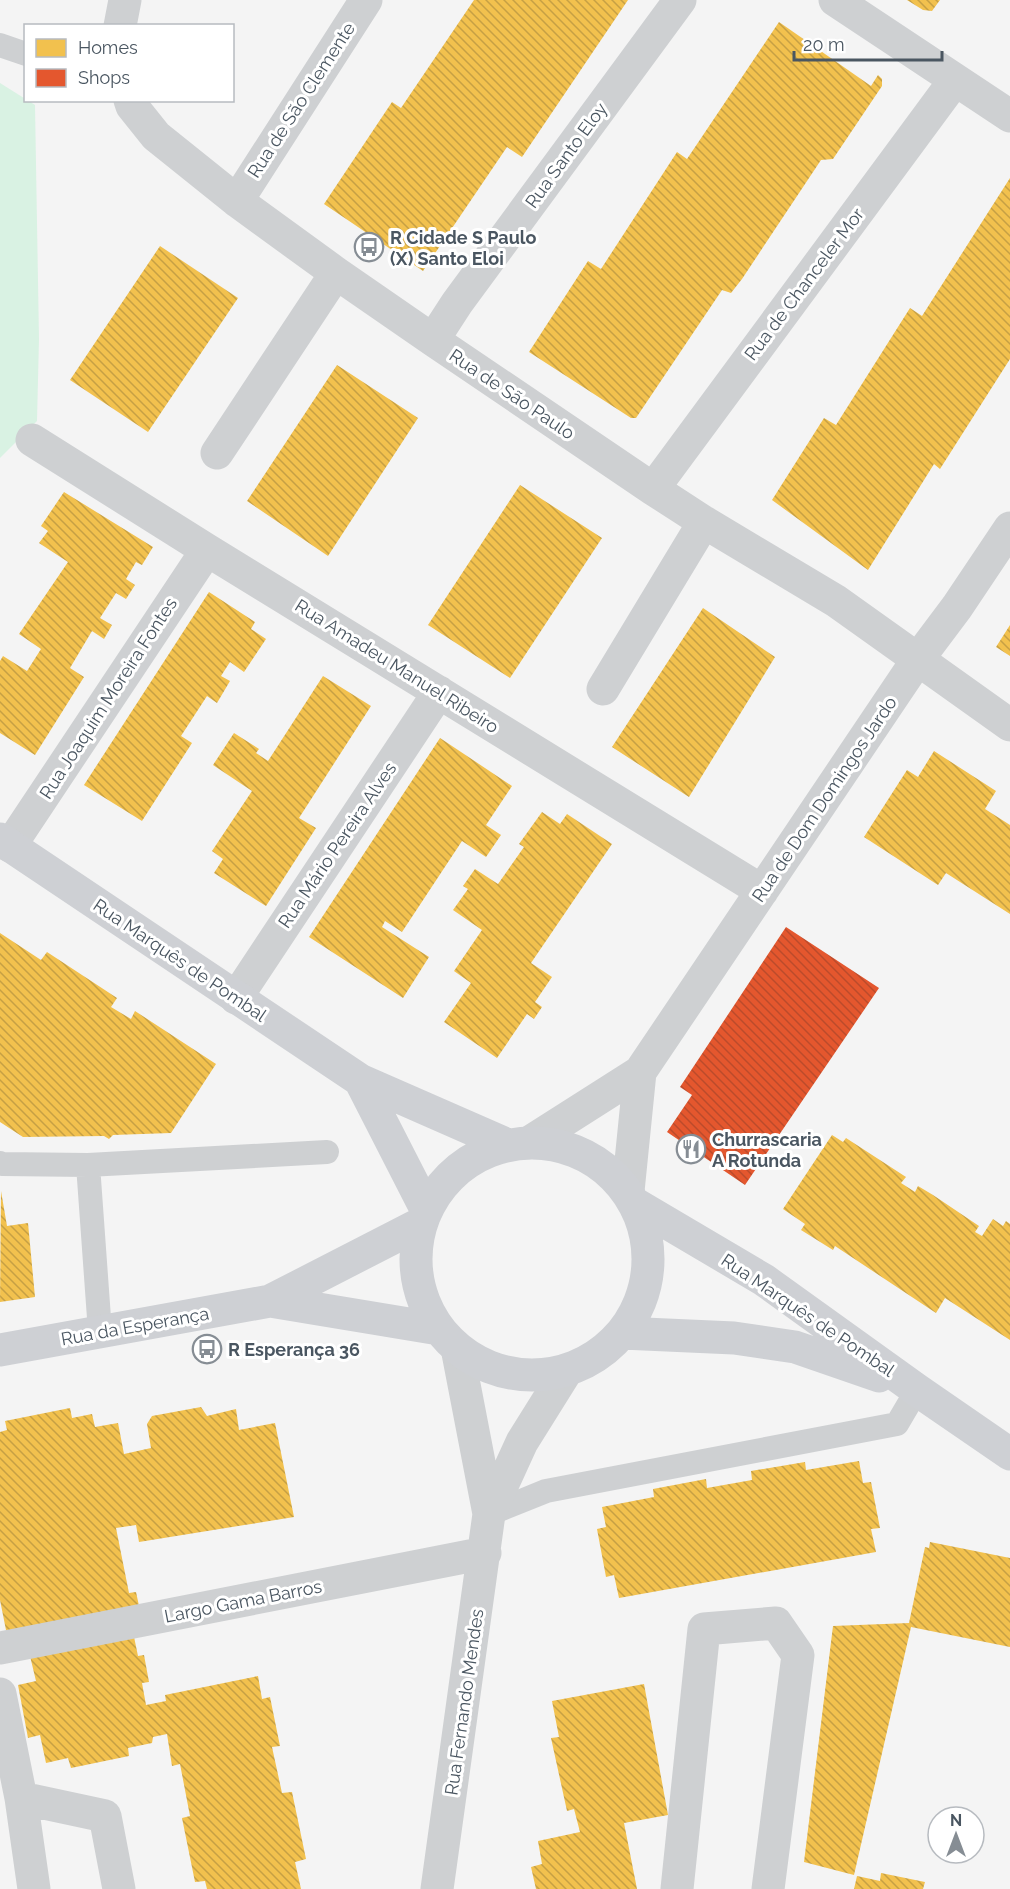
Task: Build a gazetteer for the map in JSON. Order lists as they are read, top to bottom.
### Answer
{
  "streets": {
    "street": [
      "Rua de São Clemente",
      "Rua Santo Eloy",
      "Rua de Chanceler Mor",
      "Rua de São Paulo",
      "Rua Amadeu Manuel Ribeiro",
      "Rua Joaquim Moreira Fontes",
      "Rua de Dom Domingos Jardo",
      "Rua Mário Pereira Alves",
      "Rua Marquês de Pombal",
      "Rua da Esperança",
      "Largo Gama Barros",
      "Rua Fernando Mendes"
    ]
  },
  "crossings": [
    ["Rua de São Clemente", "Rua de São Paulo"],
    ["Rua Santo Eloy", "Rua de São Paulo"],
    ["Rua de Chanceler Mor", "Rua de São Paulo"],
    ["Rua de São Paulo", "Rua de Dom Domingos Jardo"],
    ["Rua Amadeu Manuel Ribeiro", "Rua Joaquim Moreira Fontes"],
    ["Rua Amadeu Manuel Ribeiro", "Rua de Dom Domingos Jardo"],
    ["Rua Amadeu Manuel Ribeiro", "Rua Mário Pereira Alves"],
    ["Rua Joaquim Moreira Fontes", "Rua Marquês de Pombal"],
    ["Rua de Dom Domingos Jardo", "Rua Marquês de Pombal"],
    ["Rua Mário Pereira Alves", "Rua Marquês de Pombal"],
    ["Rua Marquês de Pombal", "Rua da Esperança"],
    ["Rua da Esperança", "Rua Fernando Mendes"],
    ["Largo Gama Barros", "Rua Fernando Mendes"]
  ],
  "places": {
    "bus stop": ["R Cidade S Paulo (X) Santo Eloi", "R Esperança 36"],
    "restaurant": ["Churrascaria A Rotunda"]
  },
  "legend": ["Homes", "Shops"],
  "scale_bar": "20 m",
  "north": "top"
}
